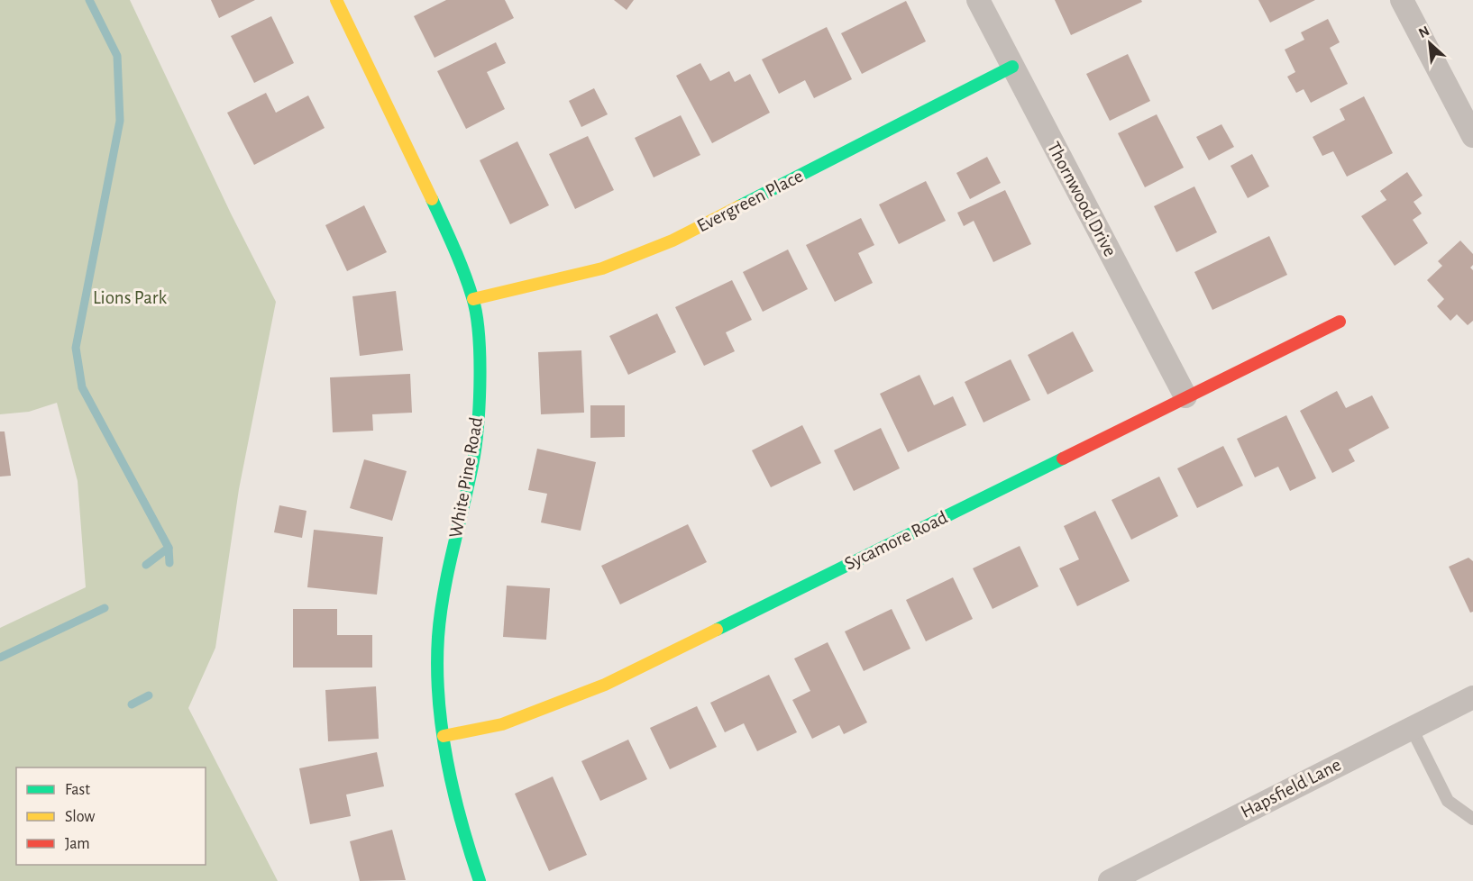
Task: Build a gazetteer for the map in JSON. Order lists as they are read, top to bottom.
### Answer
{
  "streets": {
    "street": [
      "Thornwood Drive",
      "Evergreen Place",
      "White Pine Road",
      "Sycamore Road",
      "Hapsfield Lane"
    ]
  },
  "crossings": [
    ["Thornwood Drive", "Evergreen Place"],
    ["Thornwood Drive", "Sycamore Road"],
    ["Evergreen Place", "White Pine Road"],
    ["White Pine Road", "Sycamore Road"]
  ],
  "parks": ["Lions Park"],
  "legend": ["Fast", "Slow", "Jam"],
  "north": "top left"
}
